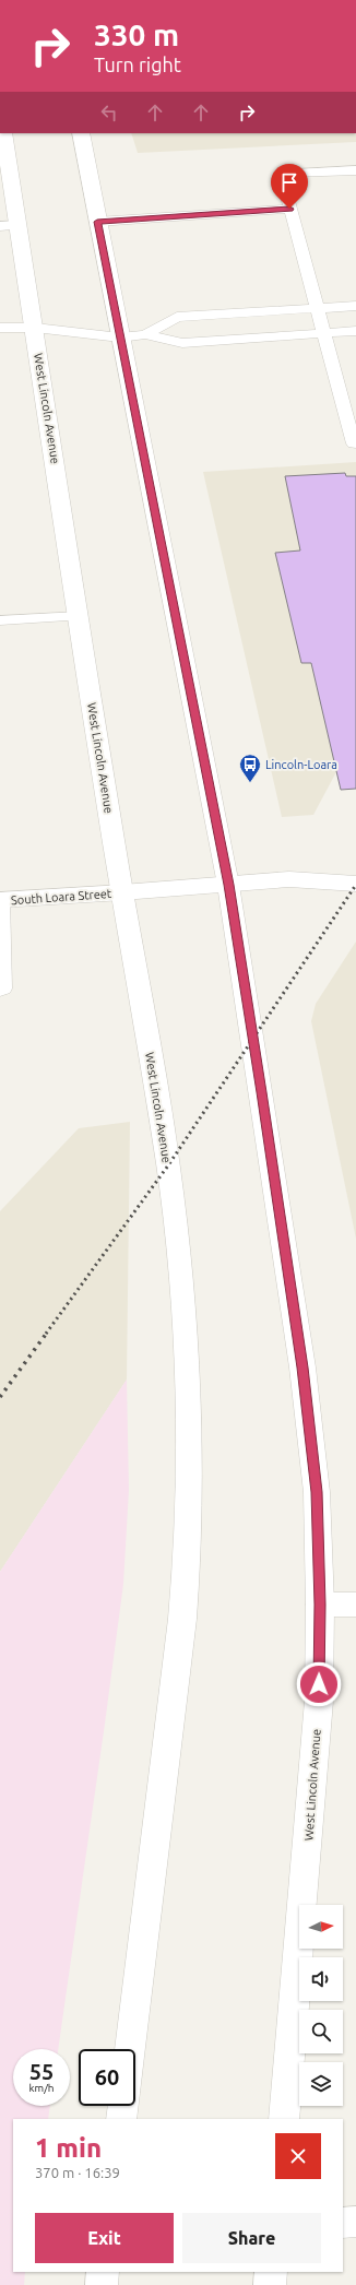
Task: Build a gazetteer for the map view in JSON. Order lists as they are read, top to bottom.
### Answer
{
  "streets": {
    "main road": ["West Lincoln Avenue", "South Loara Street"]
  },
  "crossings": [
    ["West Lincoln Avenue", "South Loara Street"]
  ],
  "places": {
    "bus stop": ["Lincoln-Loara"]
  },
  "north": "right",
  "page": {
    "turn": ["330 m", "Turn right"],
    "speed": "55 km/h",
    "limit": "60",
    "heading": ["1 min", "370 m · 16:39"],
    "buttons": ["Exit", "Share"]
  }
}
